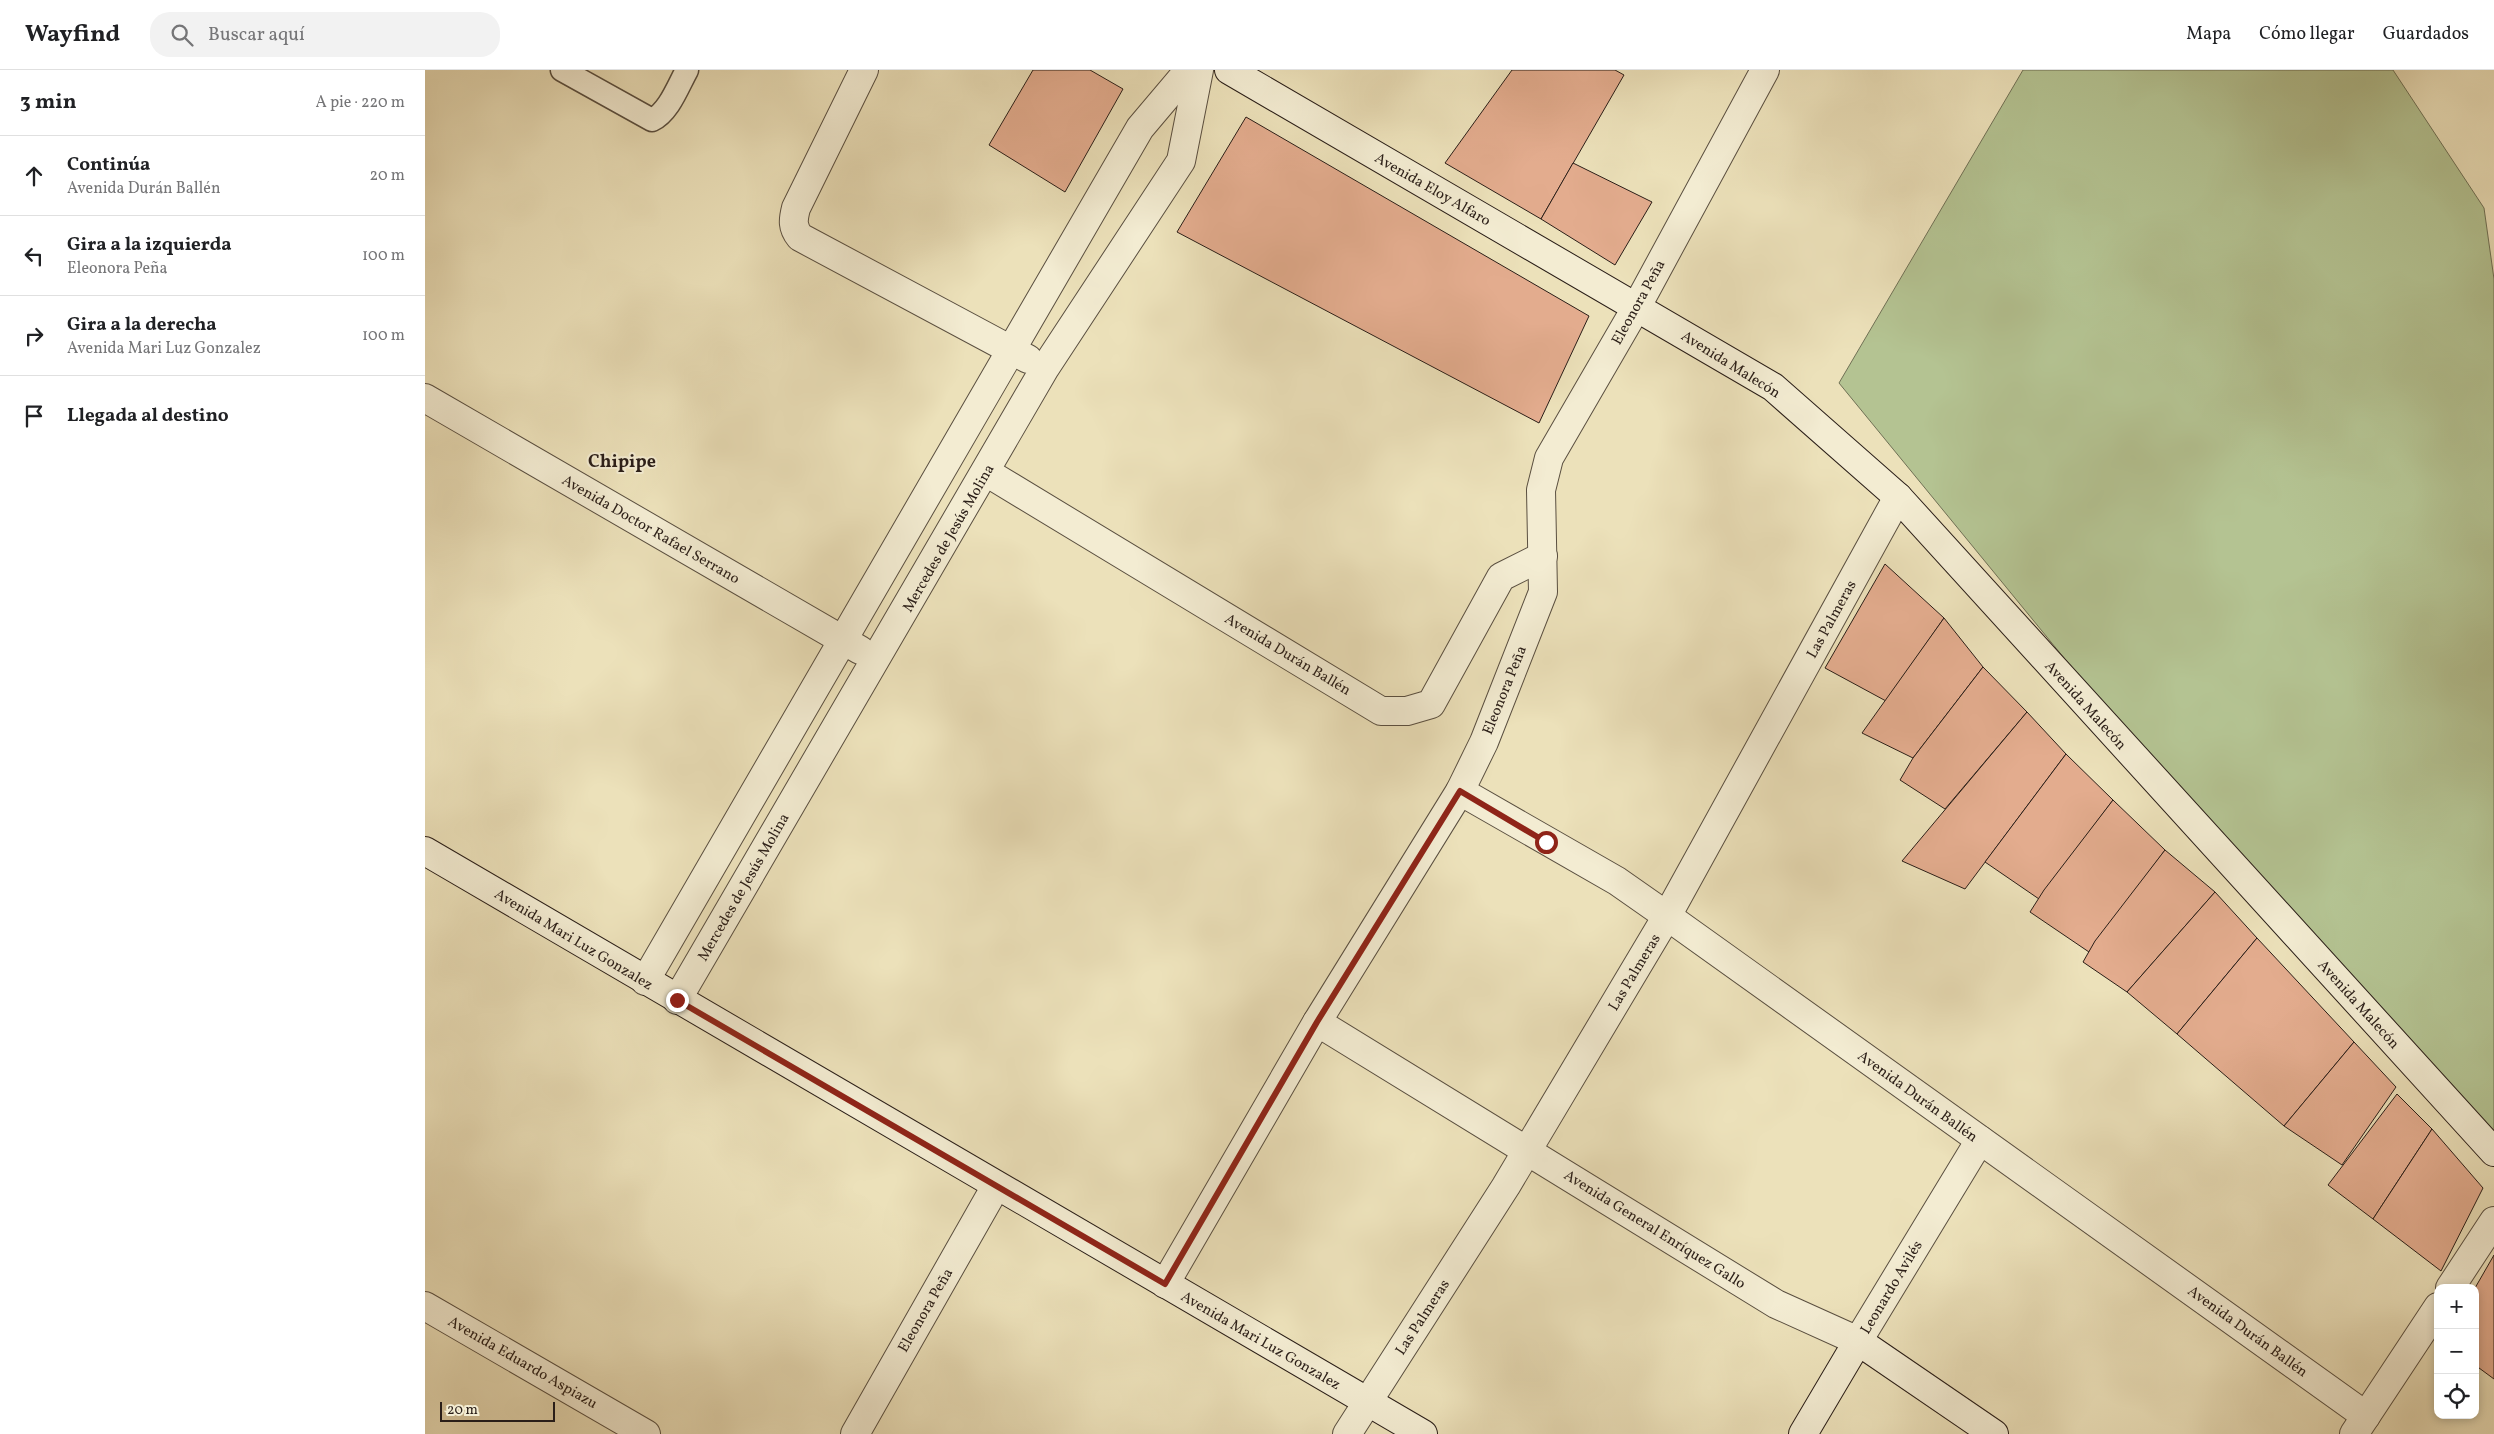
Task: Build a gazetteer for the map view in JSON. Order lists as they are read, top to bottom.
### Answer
{
  "streets": {
    "street": [
      "Avenida Eloy Alfaro",
      "Eleonora Peña",
      "Avenida Malecón",
      "Avenida Doctor Rafael Serrano",
      "Mercedes de Jesús Molina",
      "Las Palmeras",
      "Avenida Durán Ballén",
      "Avenida Mari Luz Gonzalez",
      "Avenida General Enríquez Gallo",
      "Leonardo Avilés",
      "Avenida Eduardo Aspiazu"
    ]
  },
  "crossings": [
    ["Avenida Eloy Alfaro", "Eleonora Peña"],
    ["Avenida Eloy Alfaro", "Avenida Malecón"],
    ["Eleonora Peña", "Avenida Malecón"],
    ["Eleonora Peña", "Avenida Durán Ballén"],
    ["Eleonora Peña", "Avenida Mari Luz Gonzalez"],
    ["Eleonora Peña", "Avenida General Enríquez Gallo"],
    ["Avenida Malecón", "Las Palmeras"],
    ["Avenida Doctor Rafael Serrano", "Mercedes de Jesús Molina"],
    ["Mercedes de Jesús Molina", "Avenida Durán Ballén"],
    ["Mercedes de Jesús Molina", "Avenida Mari Luz Gonzalez"],
    ["Las Palmeras", "Avenida Durán Ballén"],
    ["Las Palmeras", "Avenida Mari Luz Gonzalez"],
    ["Las Palmeras", "Avenida General Enríquez Gallo"],
    ["Avenida Durán Ballén", "Leonardo Avilés"],
    ["Avenida General Enríquez Gallo", "Leonardo Avilés"]
  ],
  "districts": ["Chipipe"],
  "scale_bar": "20 m",
  "page": {
    "header": "Wayfind",
    "search": "Buscar aquí",
    "nav": ["Mapa", "Cómo llegar", "Guardados"],
    "heading": ["3 min", "A pie · 220 m"],
    "list": [
      ["Continúa", "Avenida Durán Ballén", "20 m"],
      ["Gira a la izquierda", "Eleonora Peña", "100 m"],
      ["Gira a la derecha", "Avenida Mari Luz Gonzalez", "100 m"],
      "Llegada al destino"
    ],
    "map_buttons": ["+", "−"],
    "scale": "20 m"
  }
}
